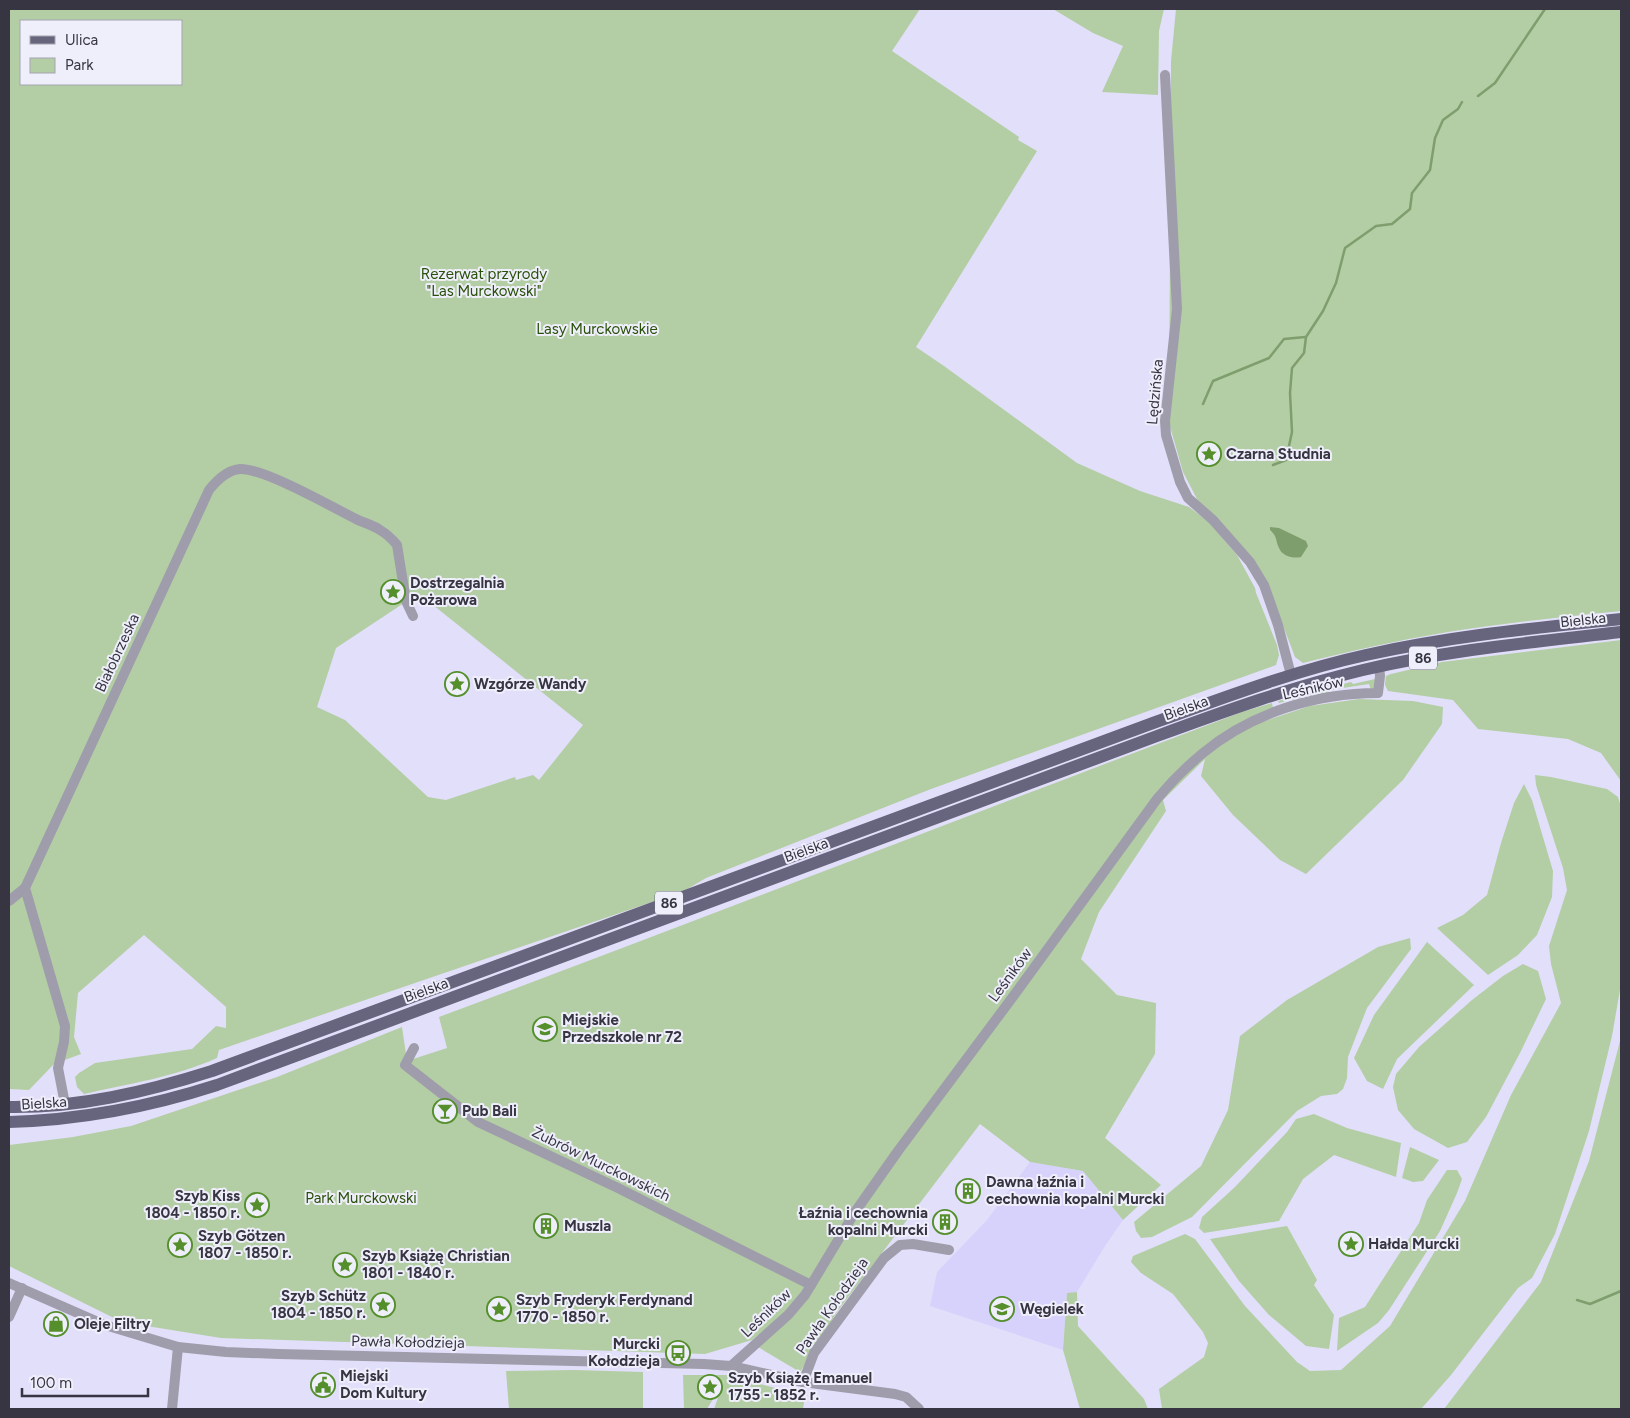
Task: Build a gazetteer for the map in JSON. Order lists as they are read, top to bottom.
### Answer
{
  "streets": {
    "main road": ["Bielska", "86"],
    "street": [
      "Lędzińska",
      "Białobrzeska",
      "Leśników",
      "Żubrów Murckowskich",
      "Pawła Kołodzieja"
    ]
  },
  "crossings": [
    ["Lędzińska", "Bielska"],
    ["Bielska", "Leśników"],
    ["Leśników", "Żubrów Murckowskich"],
    ["Leśników", "Pawła Kołodzieja"]
  ],
  "parks": ["Rezerwat przyrody \"Las Murckowski\"", "Lasy Murckowskie", "Park Murckowski"],
  "places": {
    "place": [
      "Czarna Studnia",
      "Dostrzegalnia Pożarowa",
      "Wzgórze Wandy",
      "Szyb Kiss 1804 - 1850 r.",
      "Hałda Murcki",
      "Szyb Götzen 1807 - 1850 r.",
      "Szyb Książę Christian 1801 - 1840 r.",
      "Szyb Schütz 1804 - 1850 r.",
      "Szyb Fryderyk Ferdynand 1770 - 1850 r.",
      "Szyb Książę Emanuel 1755 - 1852 r."
    ],
    "school or university": ["Miejskie Przedszkole nr 72", "Węgielek"],
    "bar": ["Pub Bali"],
    "building": ["Dawna łaźnia i cechownia kopalni Murcki", "Łaźnia i cechownia kopalni Murcki", "Muszla"],
    "shop": ["Oleje Filtry"],
    "bus stop": ["Murcki Kołodzieja"],
    "public building": ["Miejski Dom Kultury"]
  },
  "legend": ["Ulica", "Park"],
  "scale_bar": "100 m"
}
